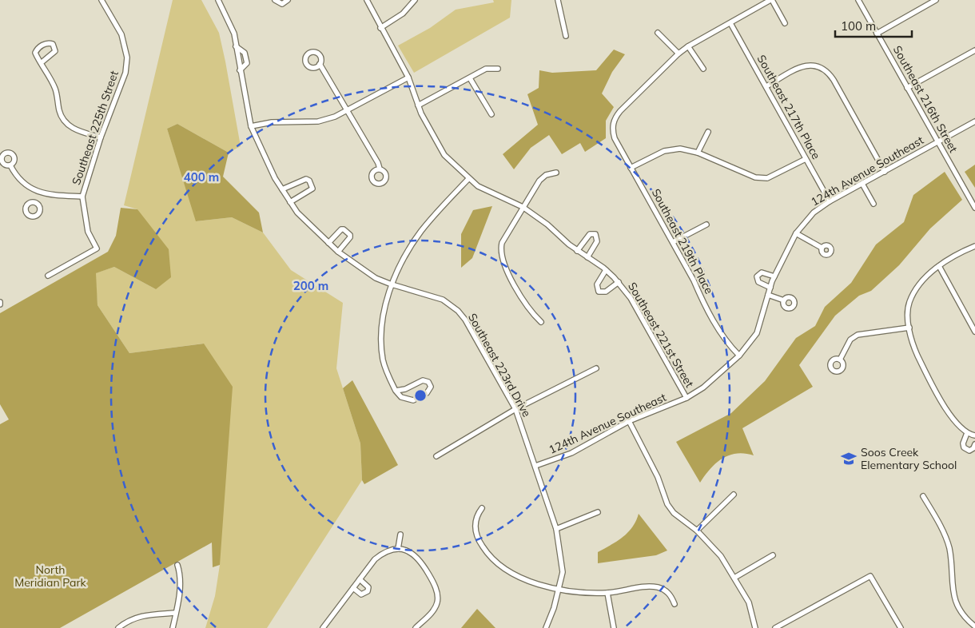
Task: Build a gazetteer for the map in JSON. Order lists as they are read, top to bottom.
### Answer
{
  "streets": {
    "street": [
      "Southeast 216th Street",
      "Southeast 217th Place",
      "Southeast 225th Street",
      "124th Avenue Southeast",
      "Southeast 219th Place",
      "Southeast 221st Street",
      "Southeast 223rd Drive"
    ]
  },
  "crossings": [
    ["Southeast 216th Street", "124th Avenue Southeast"],
    ["Southeast 217th Place", "124th Avenue Southeast"],
    ["124th Avenue Southeast", "Southeast 219th Place"],
    ["124th Avenue Southeast", "Southeast 221st Street"],
    ["124th Avenue Southeast", "Southeast 223rd Drive"]
  ],
  "parks": ["North Meridian Park"],
  "places": {
    "school or university": ["Soos Creek Elementary School"]
  },
  "scale_bar": "100 m",
  "rings": ["400 m", "200 m"]
}
